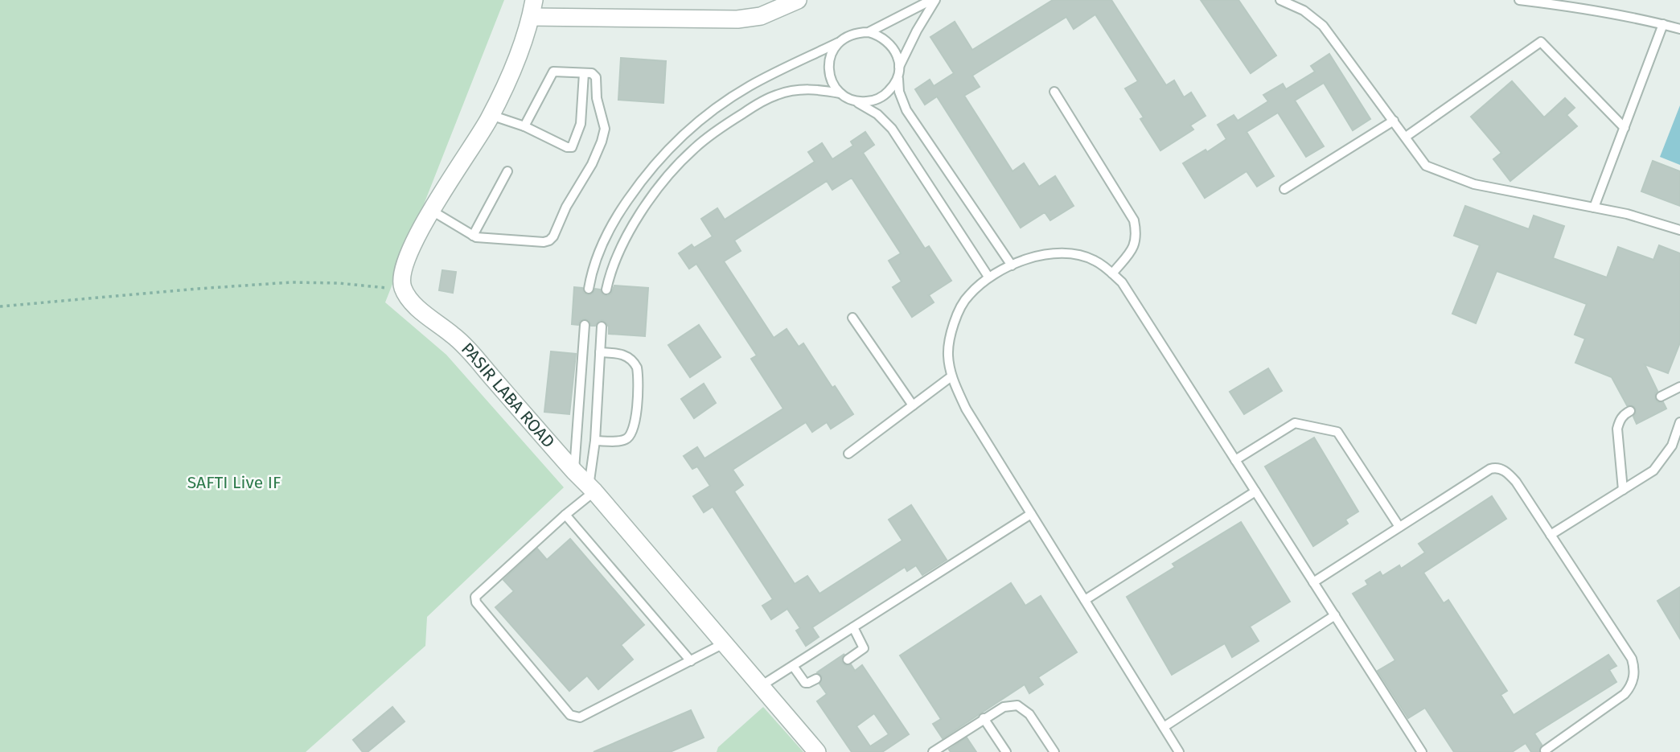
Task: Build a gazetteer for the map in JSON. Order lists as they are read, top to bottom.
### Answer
{
  "streets": {
    "street": ["PASIR LABA ROAD"]
  },
  "parks": ["SAFTI Live IF"]
}
